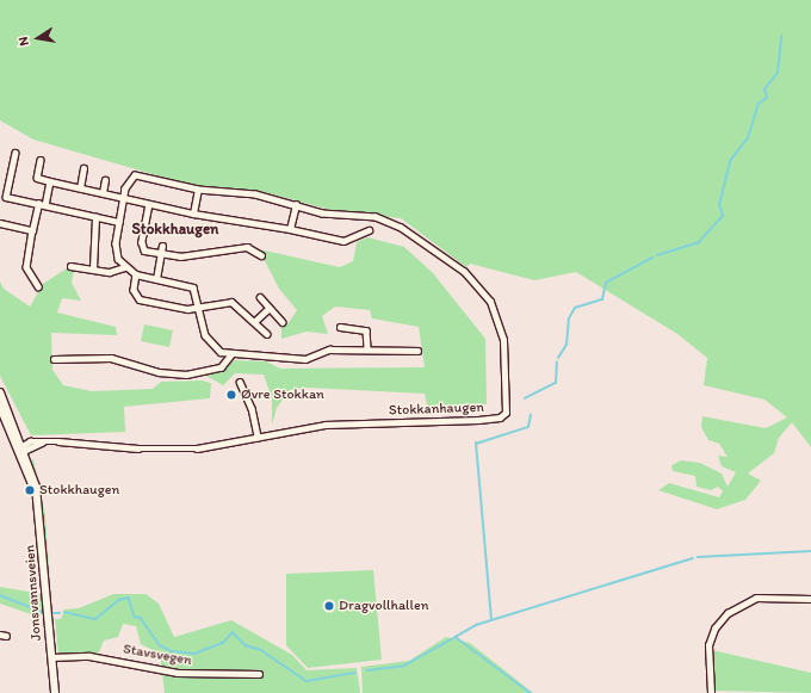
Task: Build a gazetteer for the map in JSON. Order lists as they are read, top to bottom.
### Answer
{
  "streets": {
    "main road": ["Jonsvannsveien"],
    "street": ["Stokkanhaugen", "Stavsvegen"]
  },
  "crossings": [
    ["Stokkanhaugen", "Jonsvannsveien"],
    ["Jonsvannsveien", "Stavsvegen"]
  ],
  "districts": ["Stokkhaugen"],
  "places": ["Øvre Stokkan", "Stokkhaugen", "Dragvollhallen"],
  "north": "left"
}
